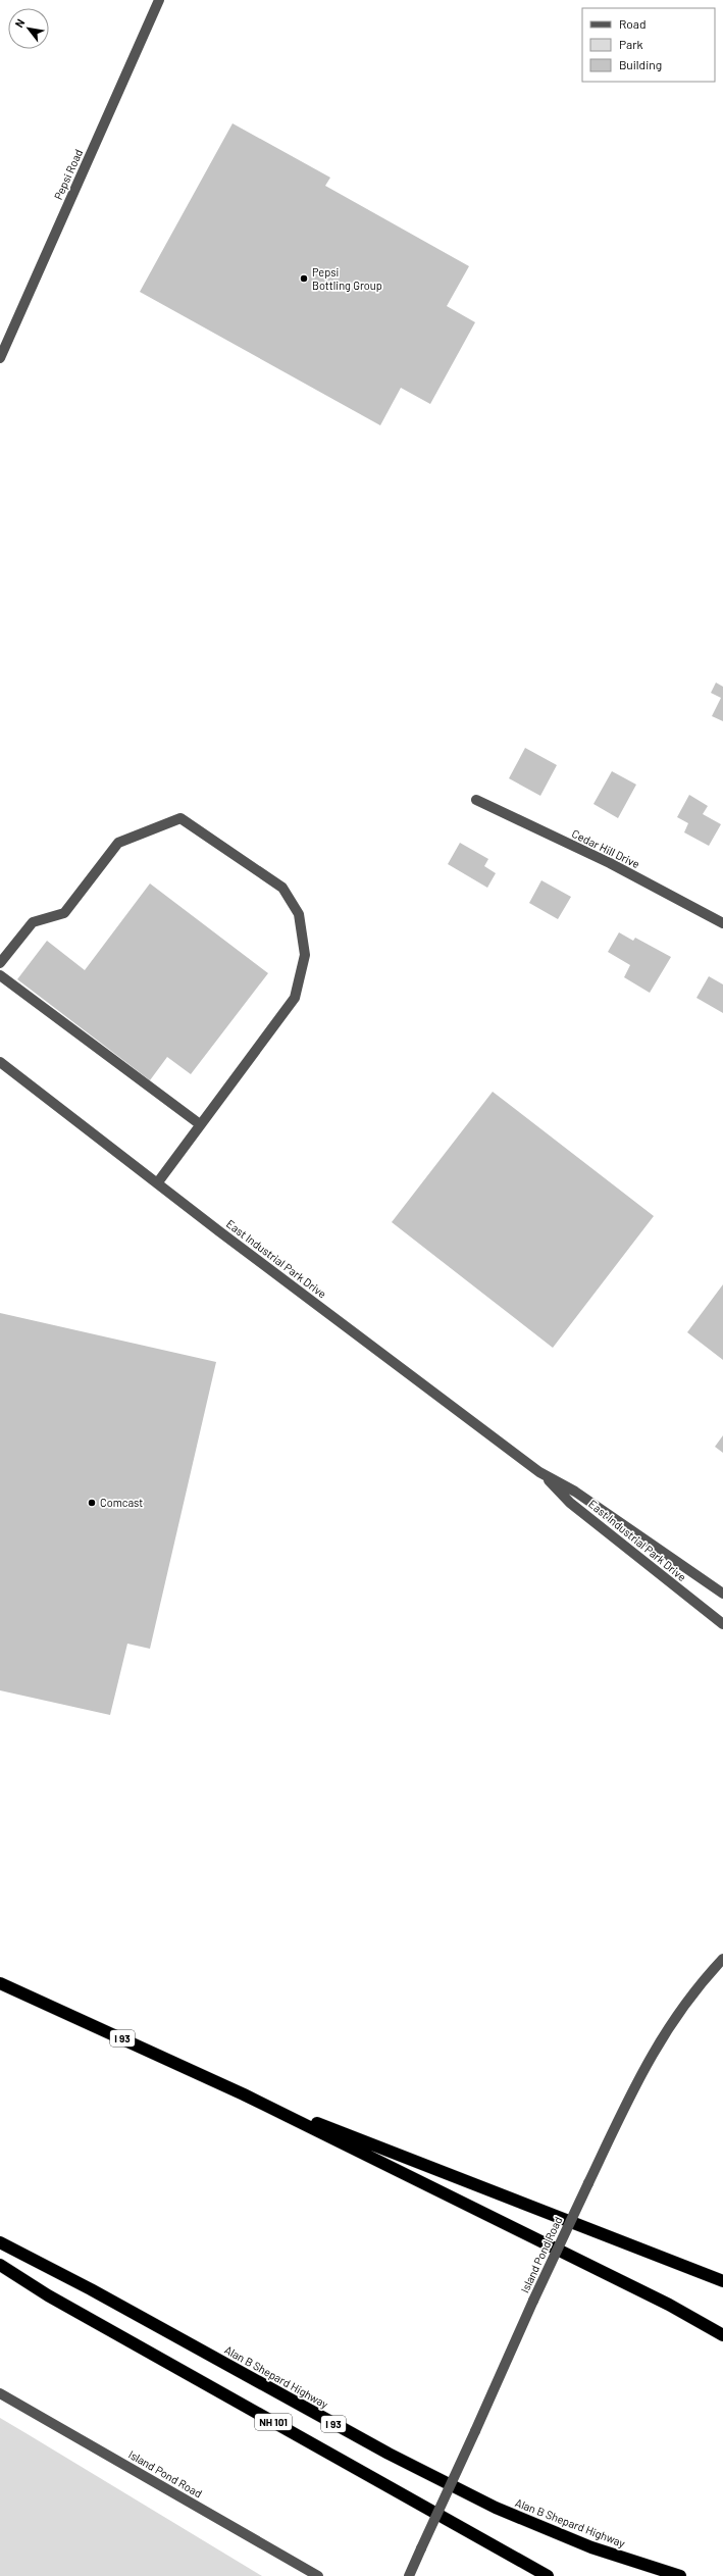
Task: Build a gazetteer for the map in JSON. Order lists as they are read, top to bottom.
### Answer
{
  "streets": {
    "highway": ["I 93", "Alan B Shepard Highway", "NH 101"],
    "street": [
      "Pepsi Road",
      "Cedar Hill Drive",
      "East Industrial Park Drive",
      "Island Pond Road"
    ]
  },
  "places": ["Pepsi Bottling Group", "Comcast"],
  "legend": ["Road", "Park", "Building"],
  "north": "top left"
}
